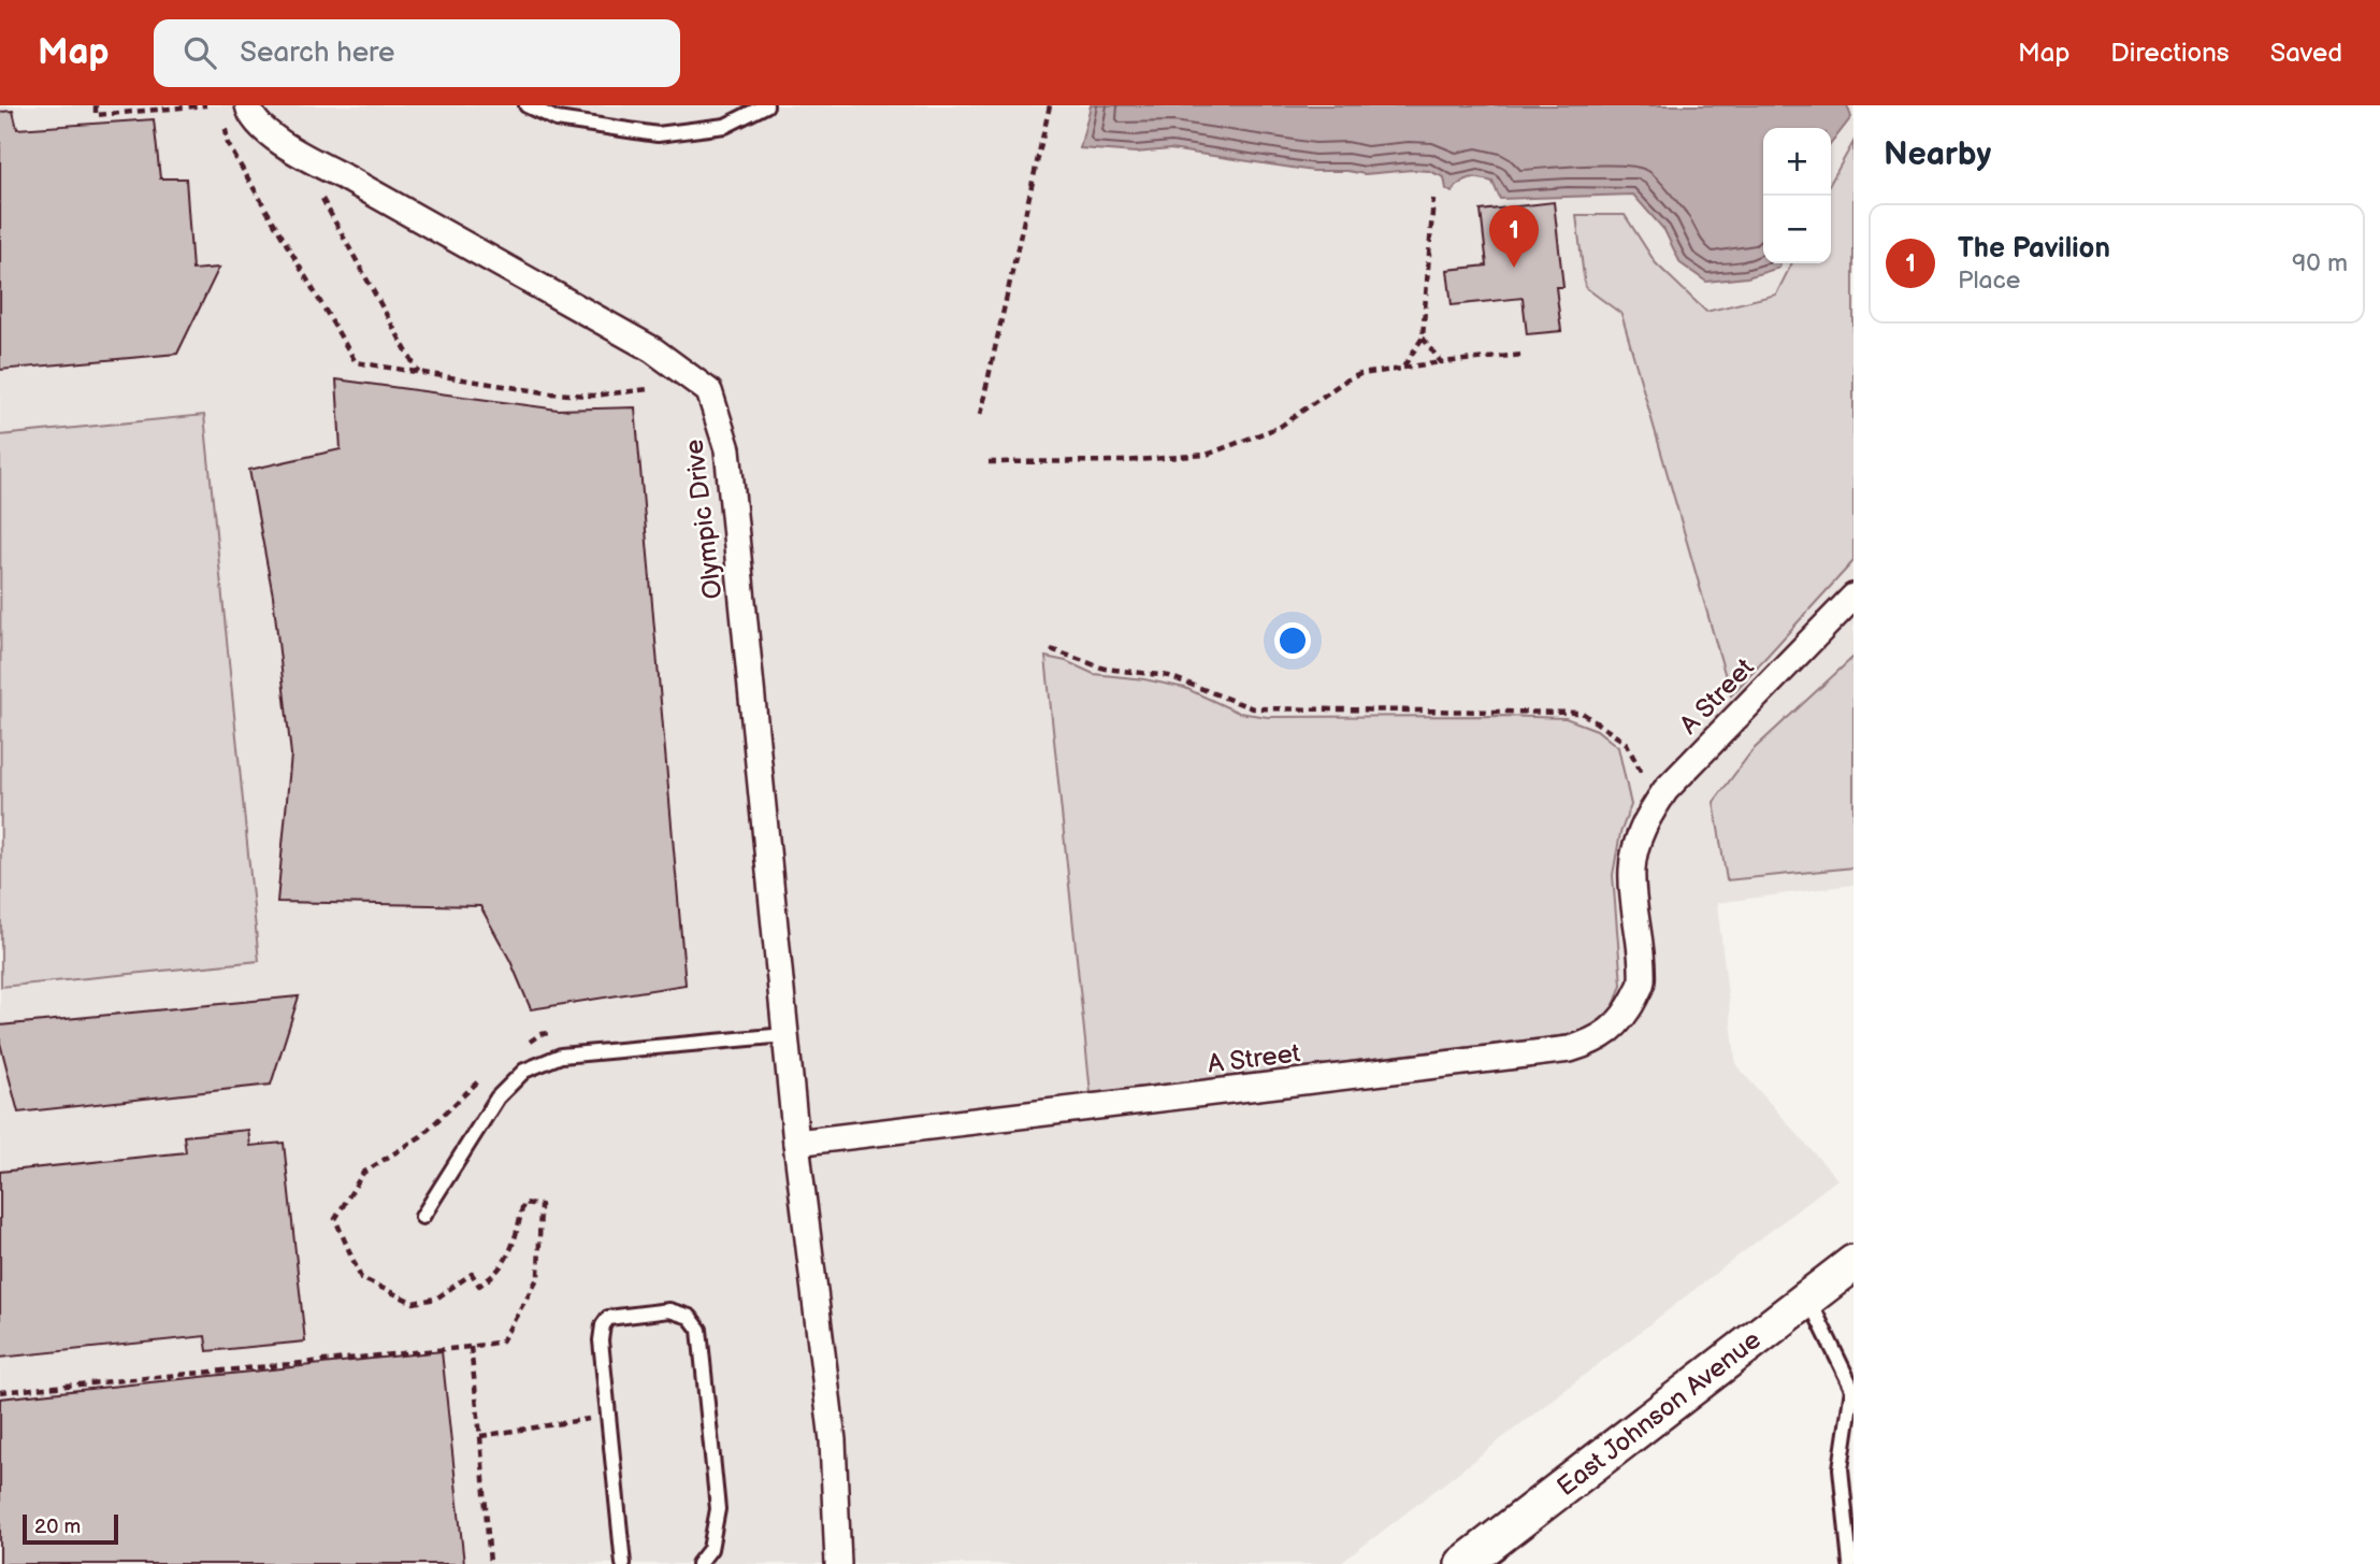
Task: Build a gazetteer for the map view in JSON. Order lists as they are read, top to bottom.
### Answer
{
  "streets": {
    "main road": ["East Johnson Avenue"],
    "street": ["Olympic Drive", "A Street"]
  },
  "crossings": [
    ["Olympic Drive", "A Street"]
  ],
  "scale_bar": "20 m",
  "page": {
    "header": "Map",
    "search": "Search here",
    "nav": ["Map", "Directions", "Saved"],
    "heading": "Nearby",
    "map_buttons": ["+", "−"],
    "list": [
      {
        "mark": "1",
        "name": "The Pavilion",
        "note": "Place",
        "value": "90 m"
      }
    ],
    "pins": "1",
    "scale": "20 m"
  }
}
